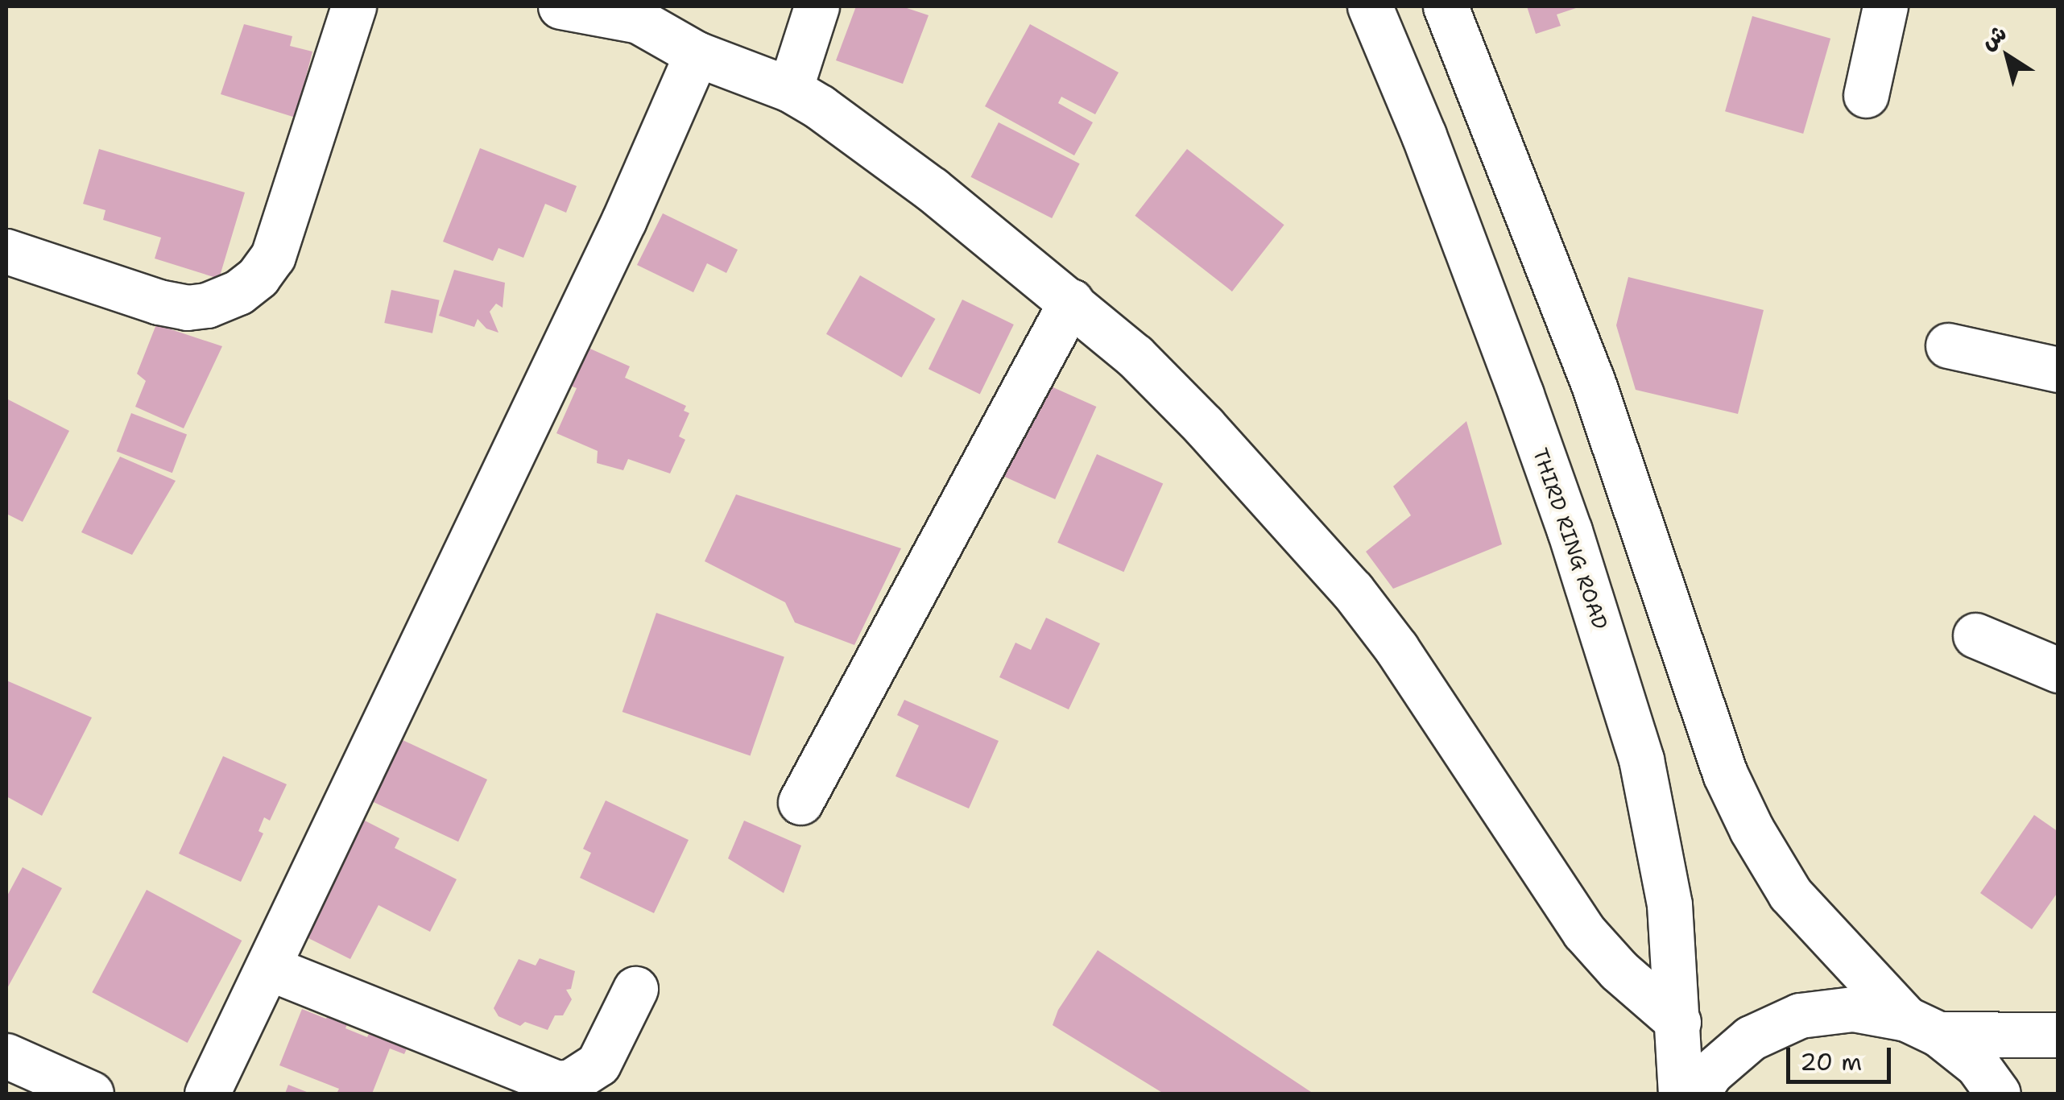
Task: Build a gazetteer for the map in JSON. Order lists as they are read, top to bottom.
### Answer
{
  "streets": {
    "street": ["THIRD RING ROAD"]
  },
  "scale_bar": "20 m",
  "north": "top left"
}
